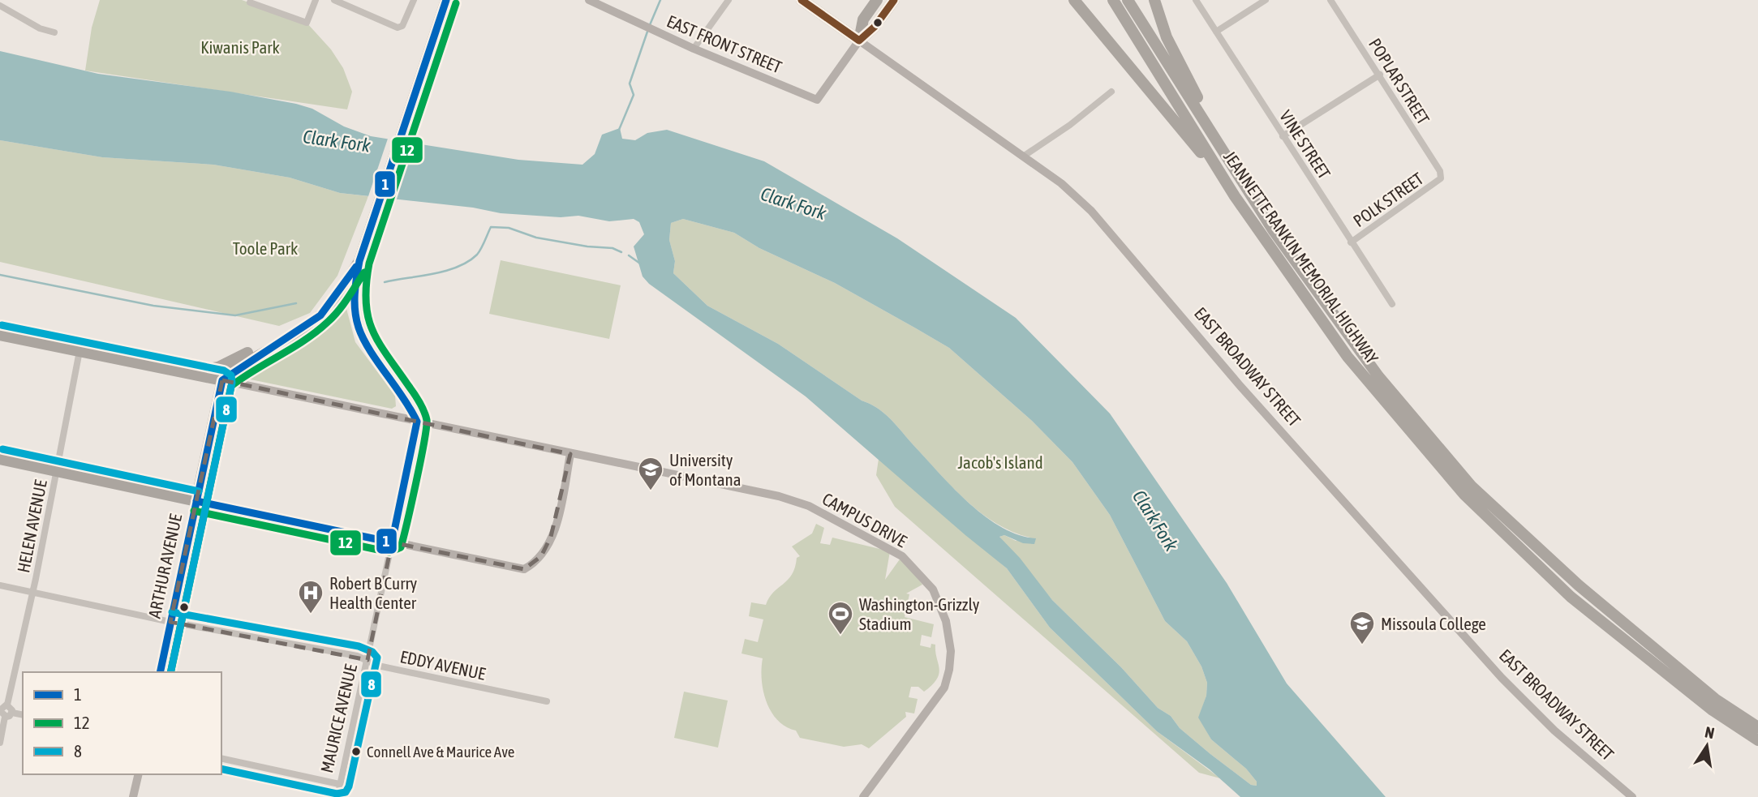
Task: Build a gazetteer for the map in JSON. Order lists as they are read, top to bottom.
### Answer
{
  "streets": {
    "highway": ["JEANNETTE RANKIN MEMORIAL HIGHWAY", "EAST BROADWAY STREET", "ARTHUR AVENUE"],
    "street": [
      "EAST FRONT STREET",
      "POPLAR STREET",
      "VINE STREET",
      "POLK STREET",
      "CAMPUS DRIVE",
      "HELEN AVENUE",
      "EDDY AVENUE",
      "MAURICE AVENUE"
    ]
  },
  "crossings": [
    ["EAST FRONT STREET", "EAST BROADWAY STREET"],
    ["POPLAR STREET", "POLK STREET"],
    ["VINE STREET", "POLK STREET"],
    ["CAMPUS DRIVE", "ARTHUR AVENUE"],
    ["CAMPUS DRIVE", "MAURICE AVENUE"],
    ["HELEN AVENUE", "EDDY AVENUE"],
    ["ARTHUR AVENUE", "EDDY AVENUE"],
    ["EDDY AVENUE", "MAURICE AVENUE"]
  ],
  "water": ["Clark Fork"],
  "parks": ["Kiwanis Park", "Toole Park", "Jacob's Island"],
  "places": {
    "school or university": ["University of Montana", "Missoula College"],
    "hospital": ["Robert B Curry Health Center"],
    "sports": ["Washington-Grizzly Stadium"],
    "other": ["Connell Ave & Maurice Ave"]
  },
  "lines": ["transit line 1", "transit line 12", "transit line 8"],
  "legend": ["1", "12", "8"],
  "north": "top"
}
